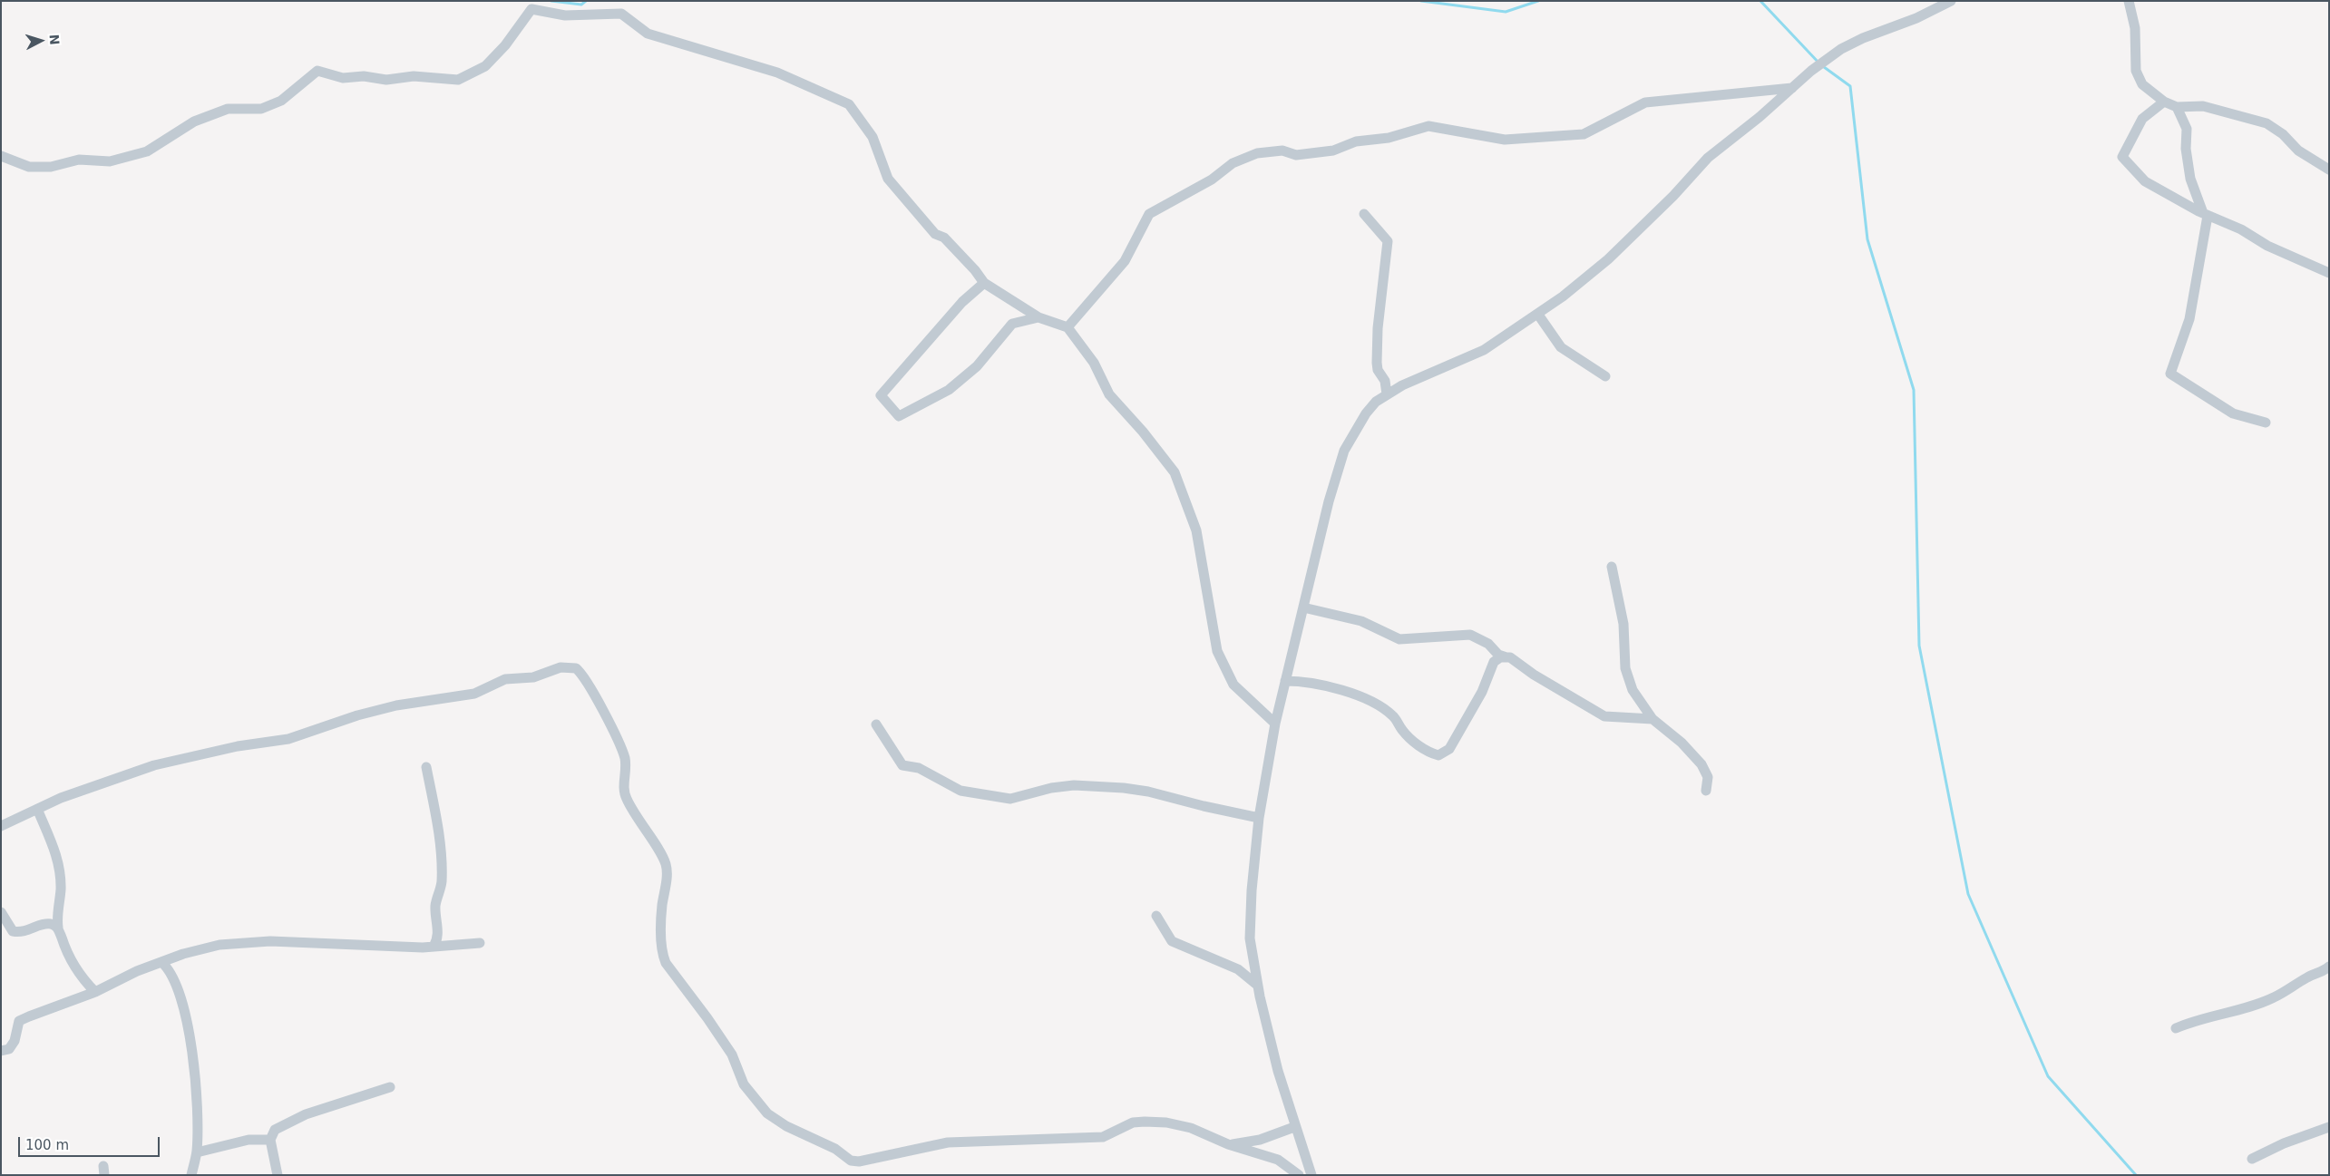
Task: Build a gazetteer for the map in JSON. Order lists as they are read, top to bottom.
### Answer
{
  "scale_bar": "100 m",
  "north": "right"
}
